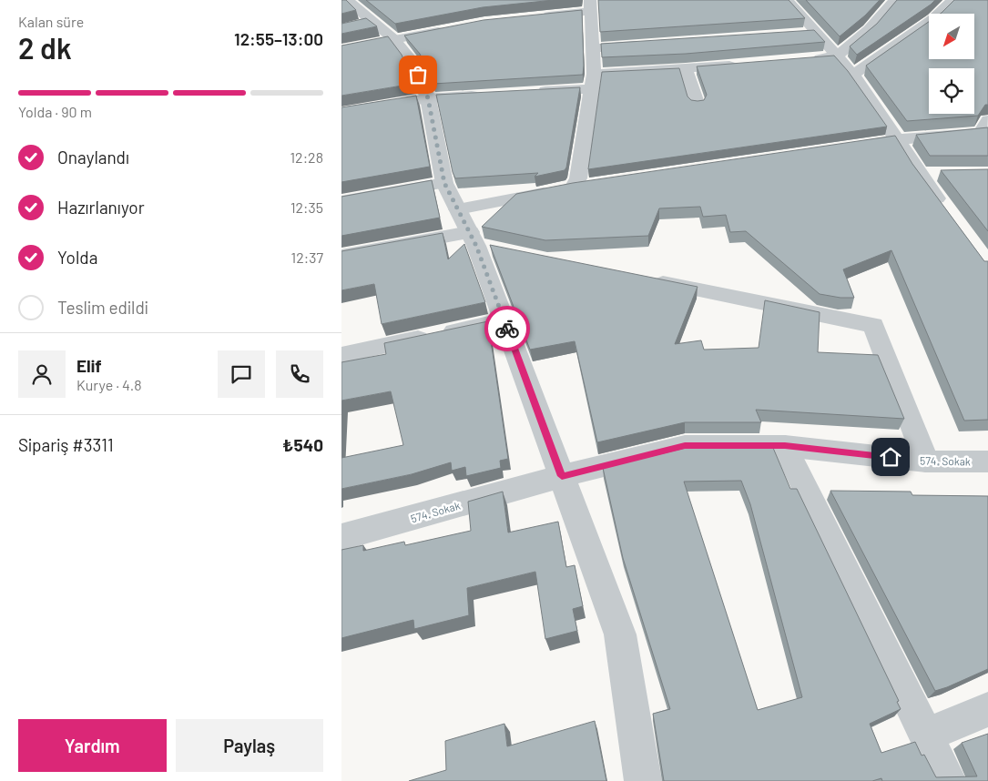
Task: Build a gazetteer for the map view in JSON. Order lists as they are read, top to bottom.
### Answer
{
  "streets": {
    "street": ["574. Sokak"]
  },
  "north": "bottom left",
  "page": {
    "heading": ["2 dk", "Kalan süre", "12:55–13:00"],
    "panel": [
      "Elif",
      "Kurye · 4.8",
      "Sipariş #3311",
      "₺540"
    ],
    "bar": "Yolda · 90 m",
    "list": [
      ["Onaylandı", "12:28"],
      ["Hazırlanıyor", "12:35"],
      ["Yolda", "12:37"],
      "Teslim edildi"
    ],
    "buttons": ["Yardım", "Paylaş"]
  }
}
